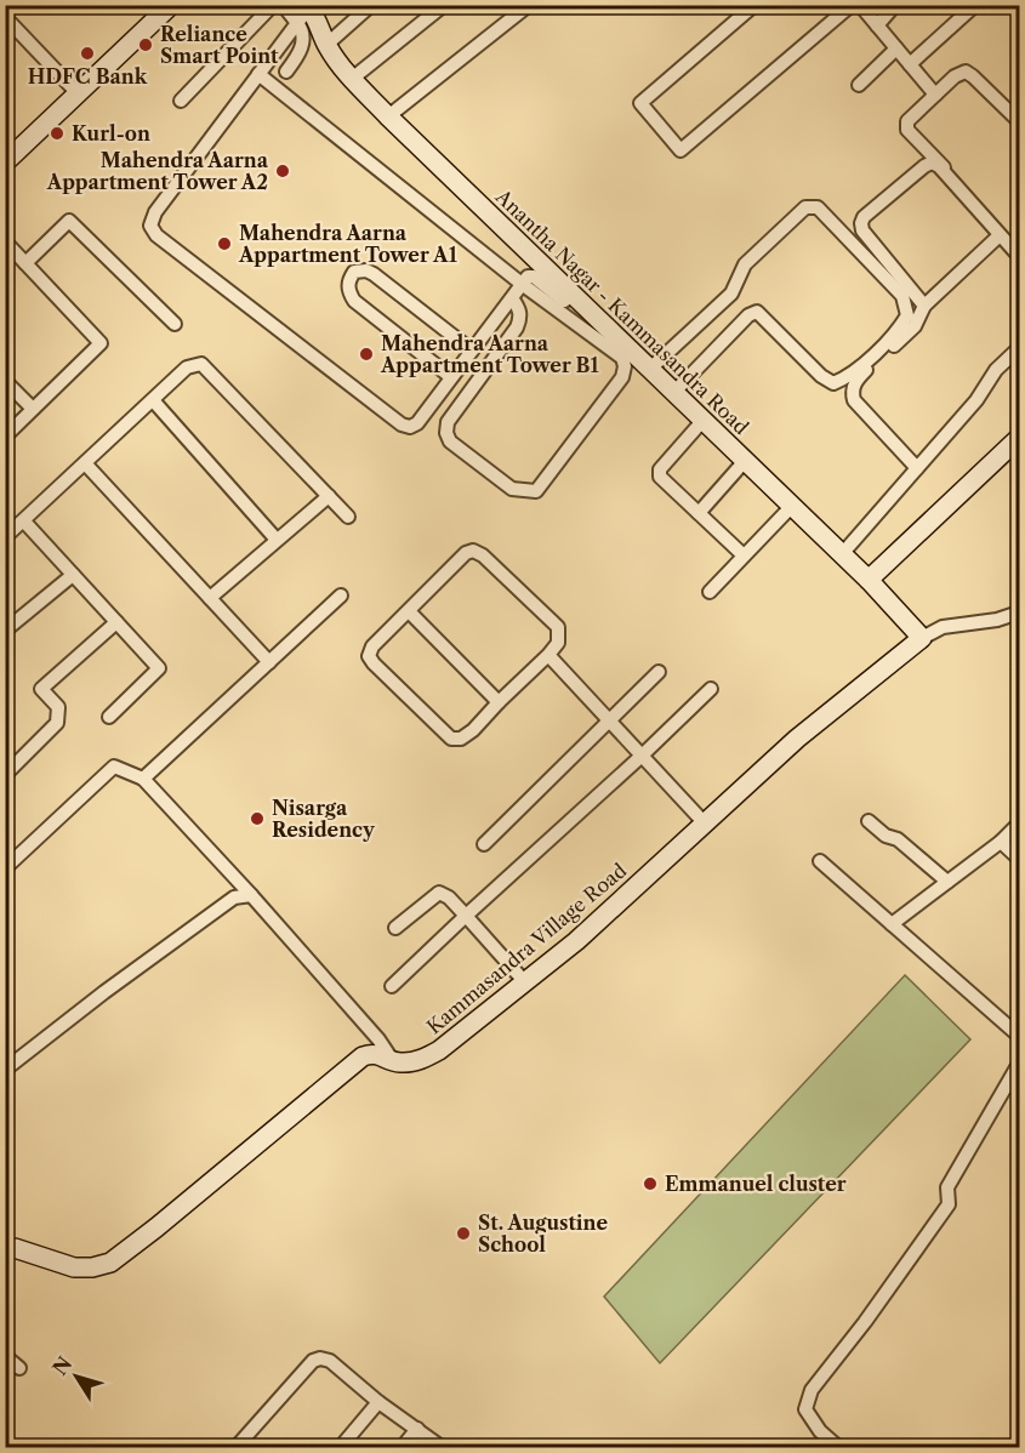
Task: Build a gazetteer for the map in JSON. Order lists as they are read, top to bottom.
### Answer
{
  "streets": {
    "street": ["Anantha Nagar - Kammasandra Road", "Kammasandra Village Road"]
  },
  "crossings": [
    ["Anantha Nagar - Kammasandra Road", "Kammasandra Village Road"]
  ],
  "places": [
    "Reliance Smart Point",
    "HDFC Bank",
    "Kurl-on",
    "Mahendra Aarna Appartment Tower A2",
    "Mahendra Aarna Appartment Tower A1",
    "Mahendra Aarna Appartment Tower B1",
    "Nisarga Residency",
    "Emmanuel cluster",
    "St. Augustine School"
  ],
  "north": "top left"
}
